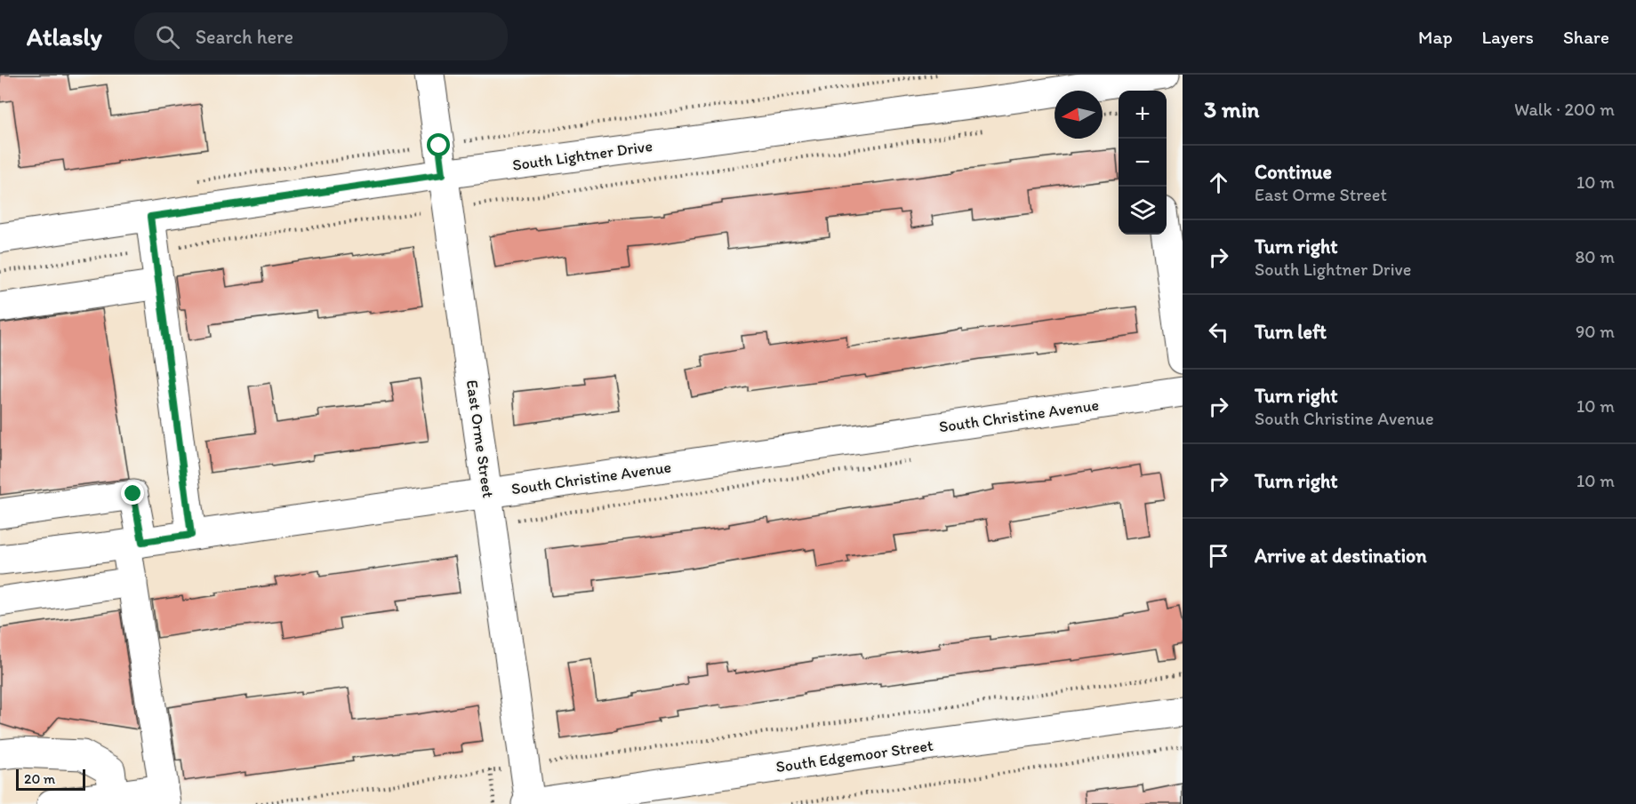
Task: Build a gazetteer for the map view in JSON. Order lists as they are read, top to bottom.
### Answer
{
  "streets": {
    "street": [
      "South Lightner Drive",
      "South Christine Avenue",
      "East Orme Street",
      "South Edgemoor Street"
    ]
  },
  "crossings": [
    ["South Lightner Drive", "East Orme Street"],
    ["South Christine Avenue", "East Orme Street"],
    ["East Orme Street", "South Edgemoor Street"]
  ],
  "scale_bar": "20 m",
  "north": "left",
  "page": {
    "header": "Atlasly",
    "search": "Search here",
    "nav": ["Map", "Layers", "Share"],
    "heading": ["3 min", "Walk · 200 m"],
    "map_buttons": ["+", "−"],
    "list": [
      ["Continue", "East Orme Street", "10 m"],
      ["Turn right", "South Lightner Drive", "80 m"],
      ["Turn left", "90 m"],
      ["Turn right", "South Christine Avenue", "10 m"],
      ["Turn right", "10 m"],
      "Arrive at destination"
    ],
    "scale": "20 m"
  }
}
